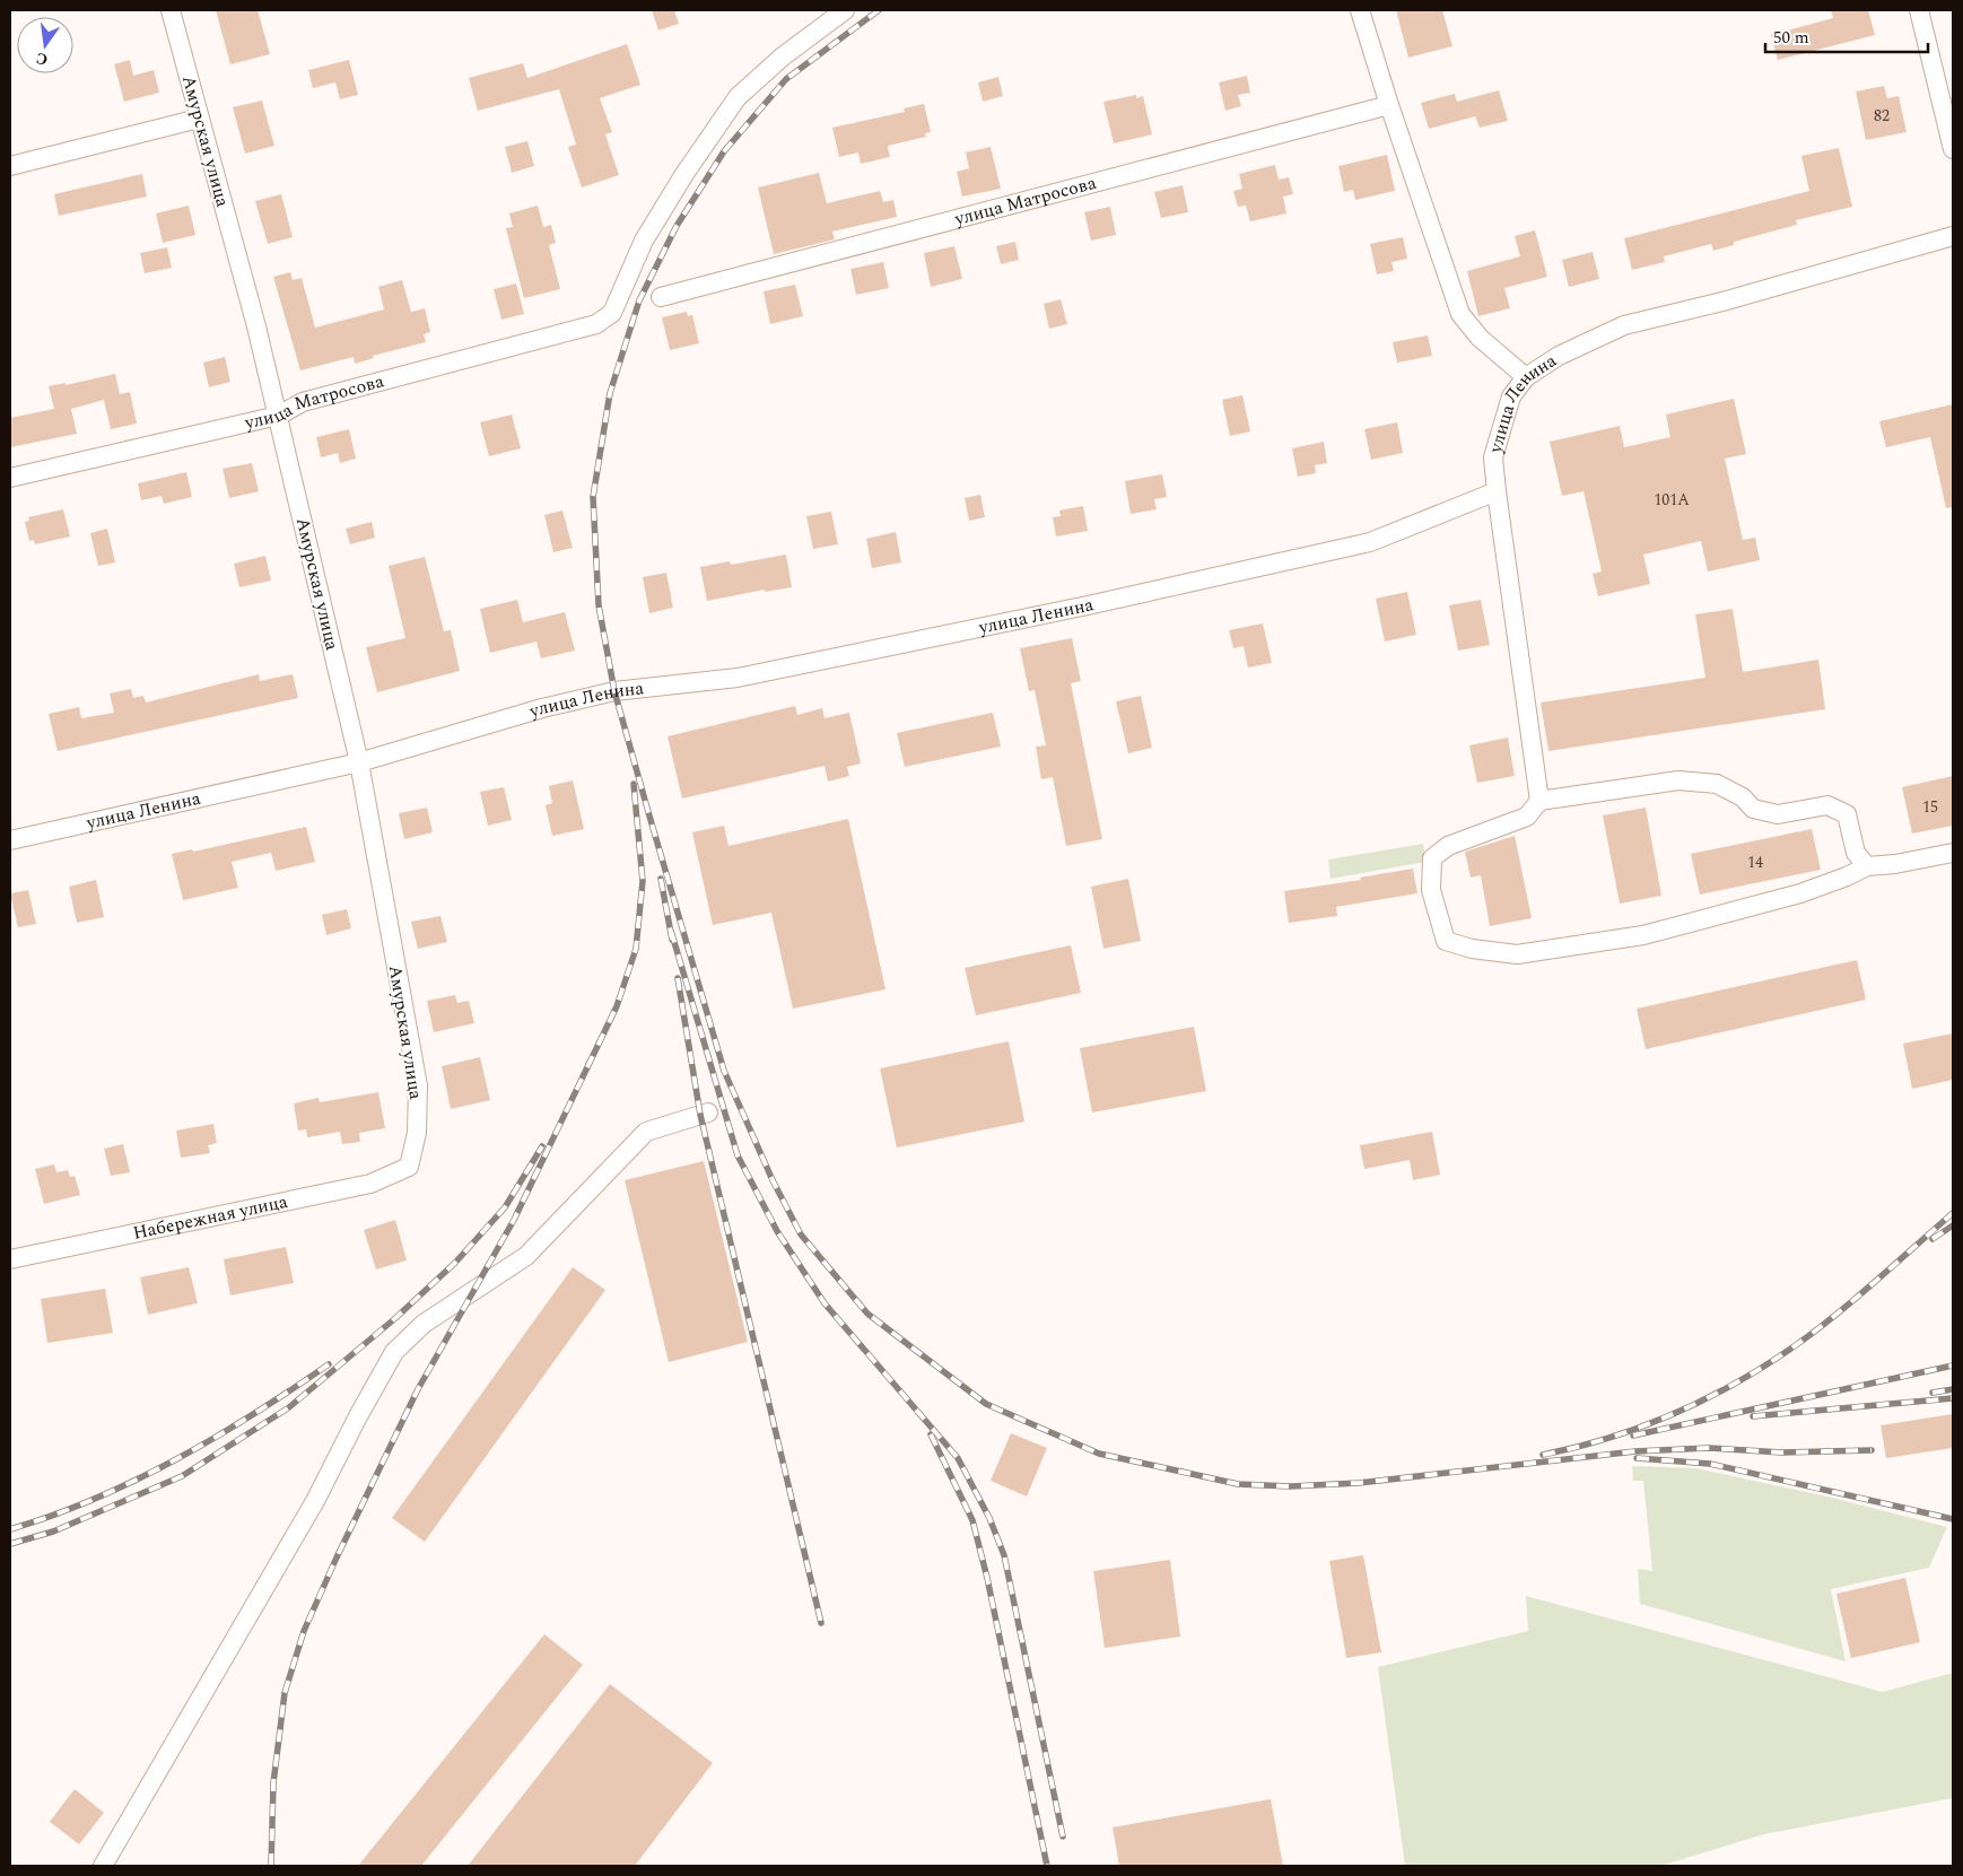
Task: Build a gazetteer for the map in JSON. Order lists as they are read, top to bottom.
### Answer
{
  "streets": {
    "street": [
      "Амурская улица",
      "улица Матросова",
      "улица Ленина",
      "Набережная улица"
    ]
  },
  "crossings": [
    ["Амурская улица", "улица Матросова"],
    ["Амурская улица", "улица Ленина"],
    ["Амурская улица", "Набережная улица"]
  ],
  "house_numbers": [
    "82",
    "101А",
    "15",
    "14"
  ],
  "scale_bar": "50 m",
  "north": "bottom"
}
